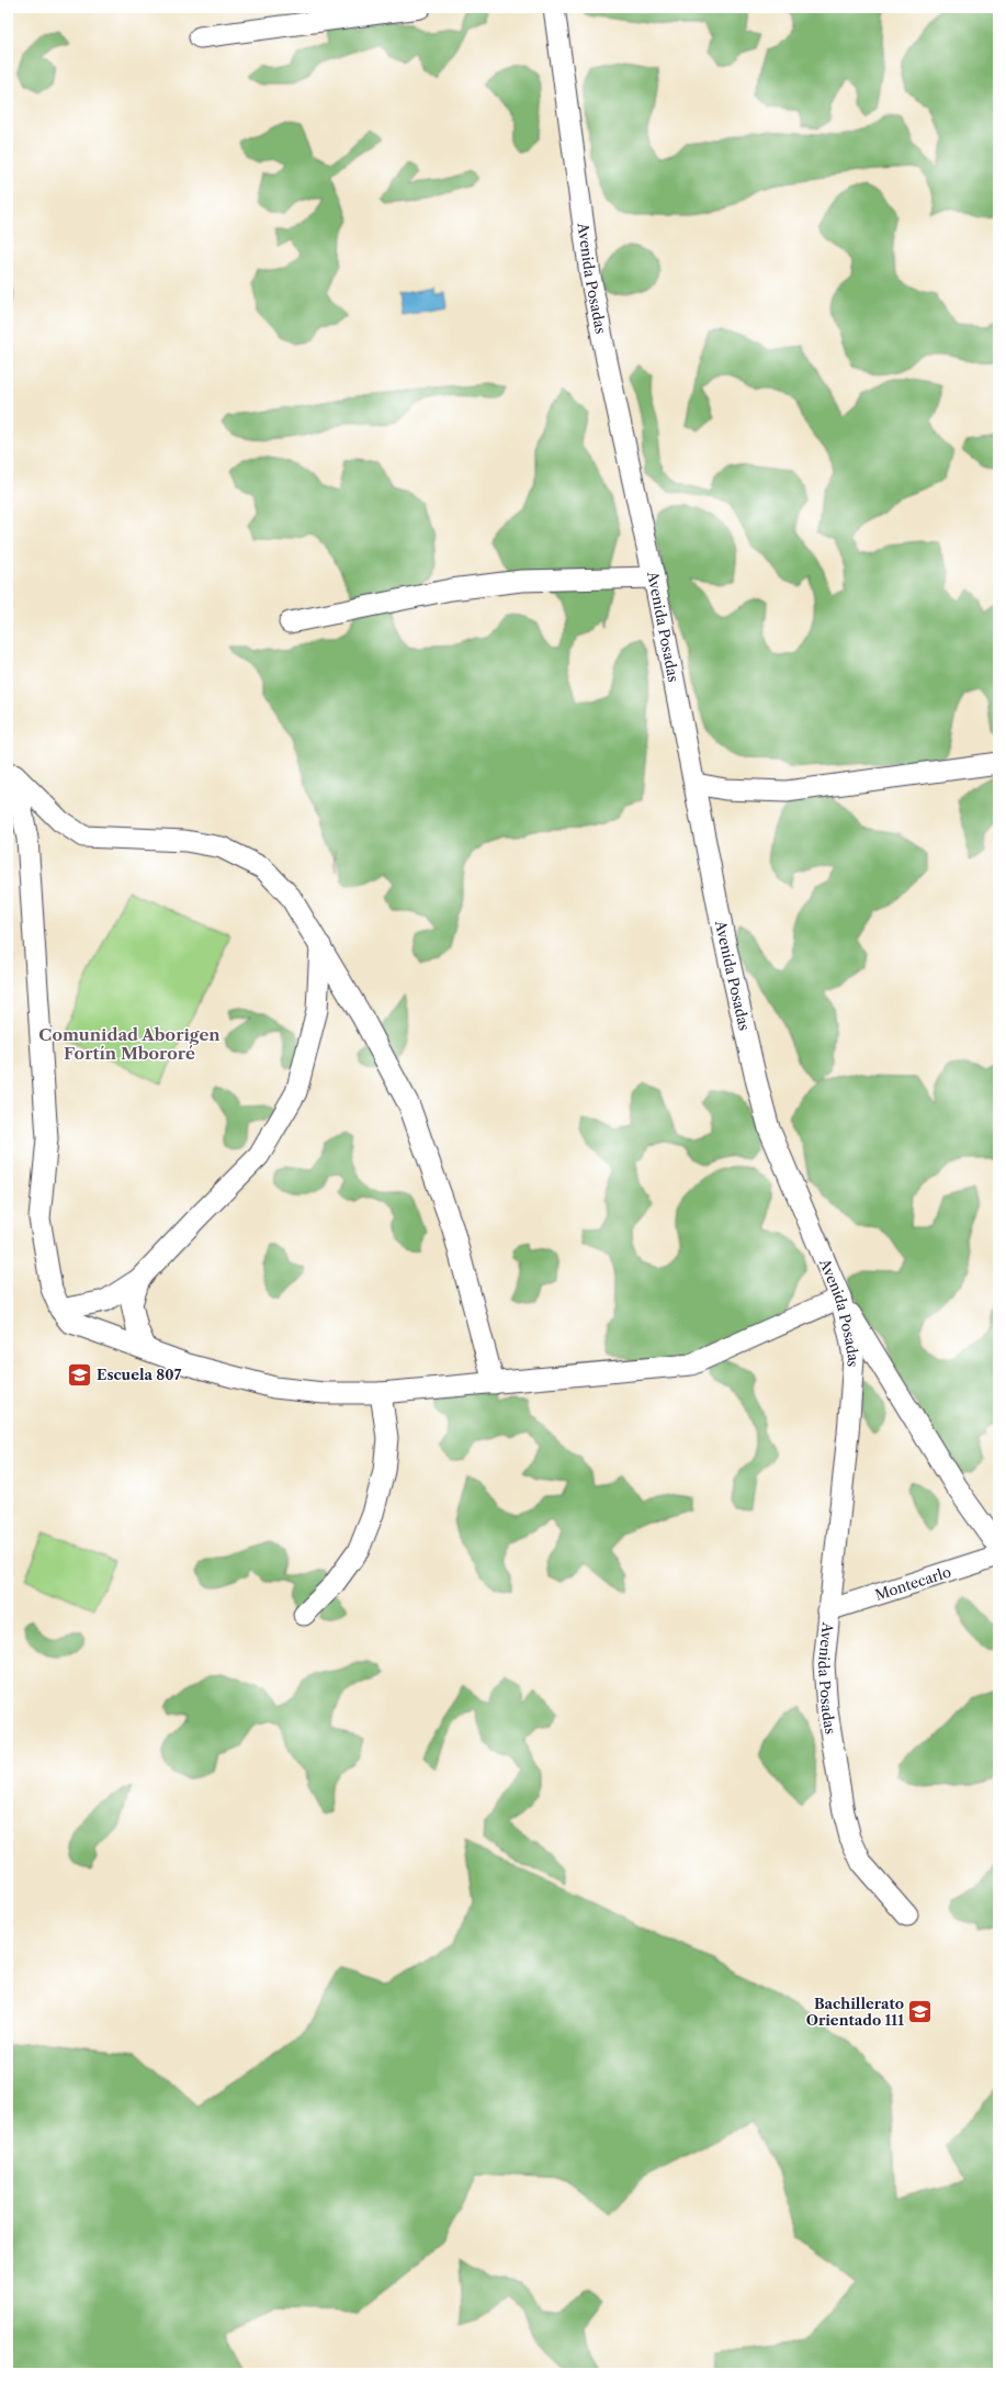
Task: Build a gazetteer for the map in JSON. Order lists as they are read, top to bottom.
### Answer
{
  "streets": {
    "street": ["Avenida Posadas", "Montecarlo"]
  },
  "crossings": [
    ["Avenida Posadas", "Montecarlo"]
  ],
  "districts": ["Comunidad Aborigen Fortín Mbororé"],
  "places": {
    "school or university": ["Escuela 807", "Bachillerato Orientado 111"]
  }
}
